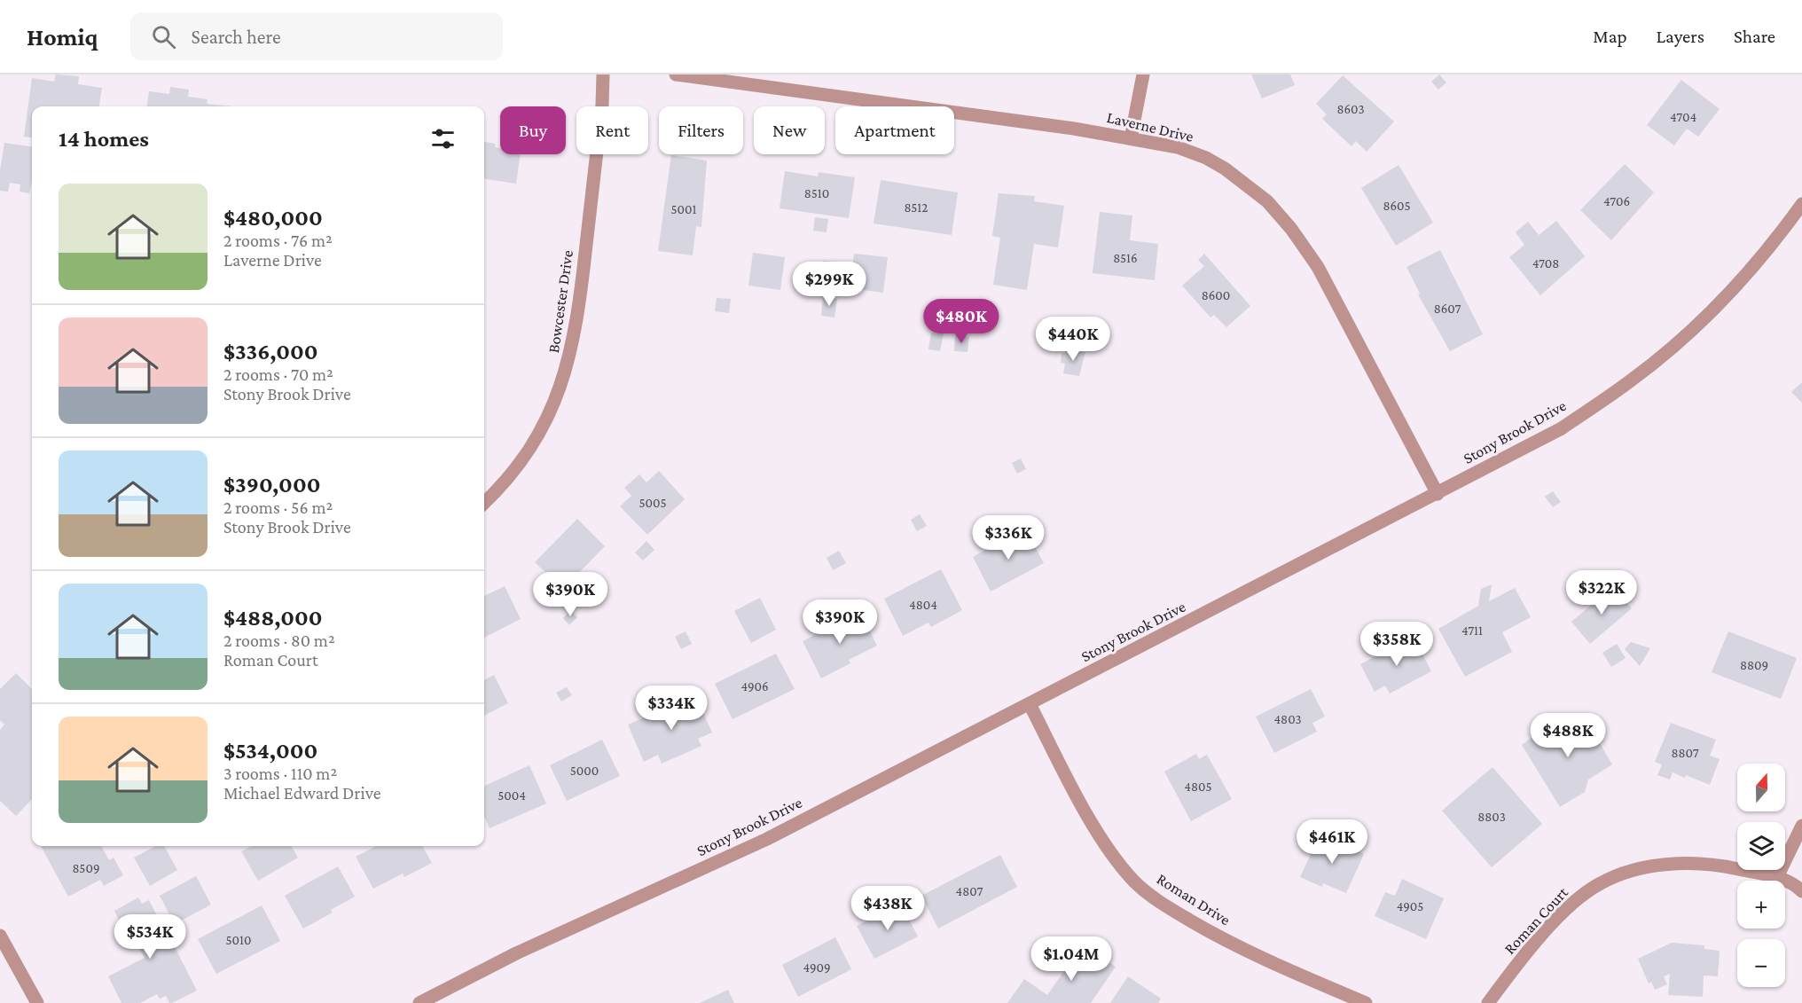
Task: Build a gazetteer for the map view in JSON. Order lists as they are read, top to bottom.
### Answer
{
  "streets": {
    "street": [
      "Laverne Drive",
      "Bowcester Drive",
      "Stony Brook Drive",
      "Roman Drive",
      "Roman Court"
    ]
  },
  "crossings": [
    ["Laverne Drive", "Stony Brook Drive"],
    ["Stony Brook Drive", "Roman Drive"]
  ],
  "house_numbers": [
    "8603",
    "4704",
    "8510",
    "4706",
    "8605",
    "8512",
    "5001",
    "8516",
    "4708",
    "8600",
    "8607",
    "5005",
    "4804",
    "4711",
    "8809",
    "4906",
    "4803",
    "8807",
    "5000",
    "4805",
    "5004",
    "8803",
    "8509",
    "4807",
    "4905",
    "5010",
    "4909"
  ],
  "north": "top",
  "page": {
    "header": "Homiq",
    "search": "Search here",
    "nav": ["Map", "Layers", "Share"],
    "chip": [
      "Buy",
      "Rent",
      "Filters",
      "New",
      "Apartment"
    ],
    "heading": "14 homes",
    "list": [
      {
        "name": "$480,000",
        "note": "2 rooms · 76 m² · Laverne Drive"
      },
      {
        "name": "$336,000",
        "note": "2 rooms · 70 m² · Stony Brook Drive"
      },
      {
        "name": "$390,000",
        "note": "2 rooms · 56 m² · Stony Brook Drive"
      },
      {
        "name": "$488,000",
        "note": "2 rooms · 80 m² · Roman Court"
      },
      {
        "name": "$534,000",
        "note": "3 rooms · 110 m² · Michael Edward Drive"
      }
    ],
    "price": [
      "$299K",
      "$480K",
      "$440K",
      "$336K",
      "$322K",
      "$390K",
      "$390K",
      "$358K",
      "$334K",
      "$488K",
      "$461K",
      "$438K",
      "$534K",
      "$1.04M"
    ],
    "map_buttons": ["+", "−"]
  }
}
